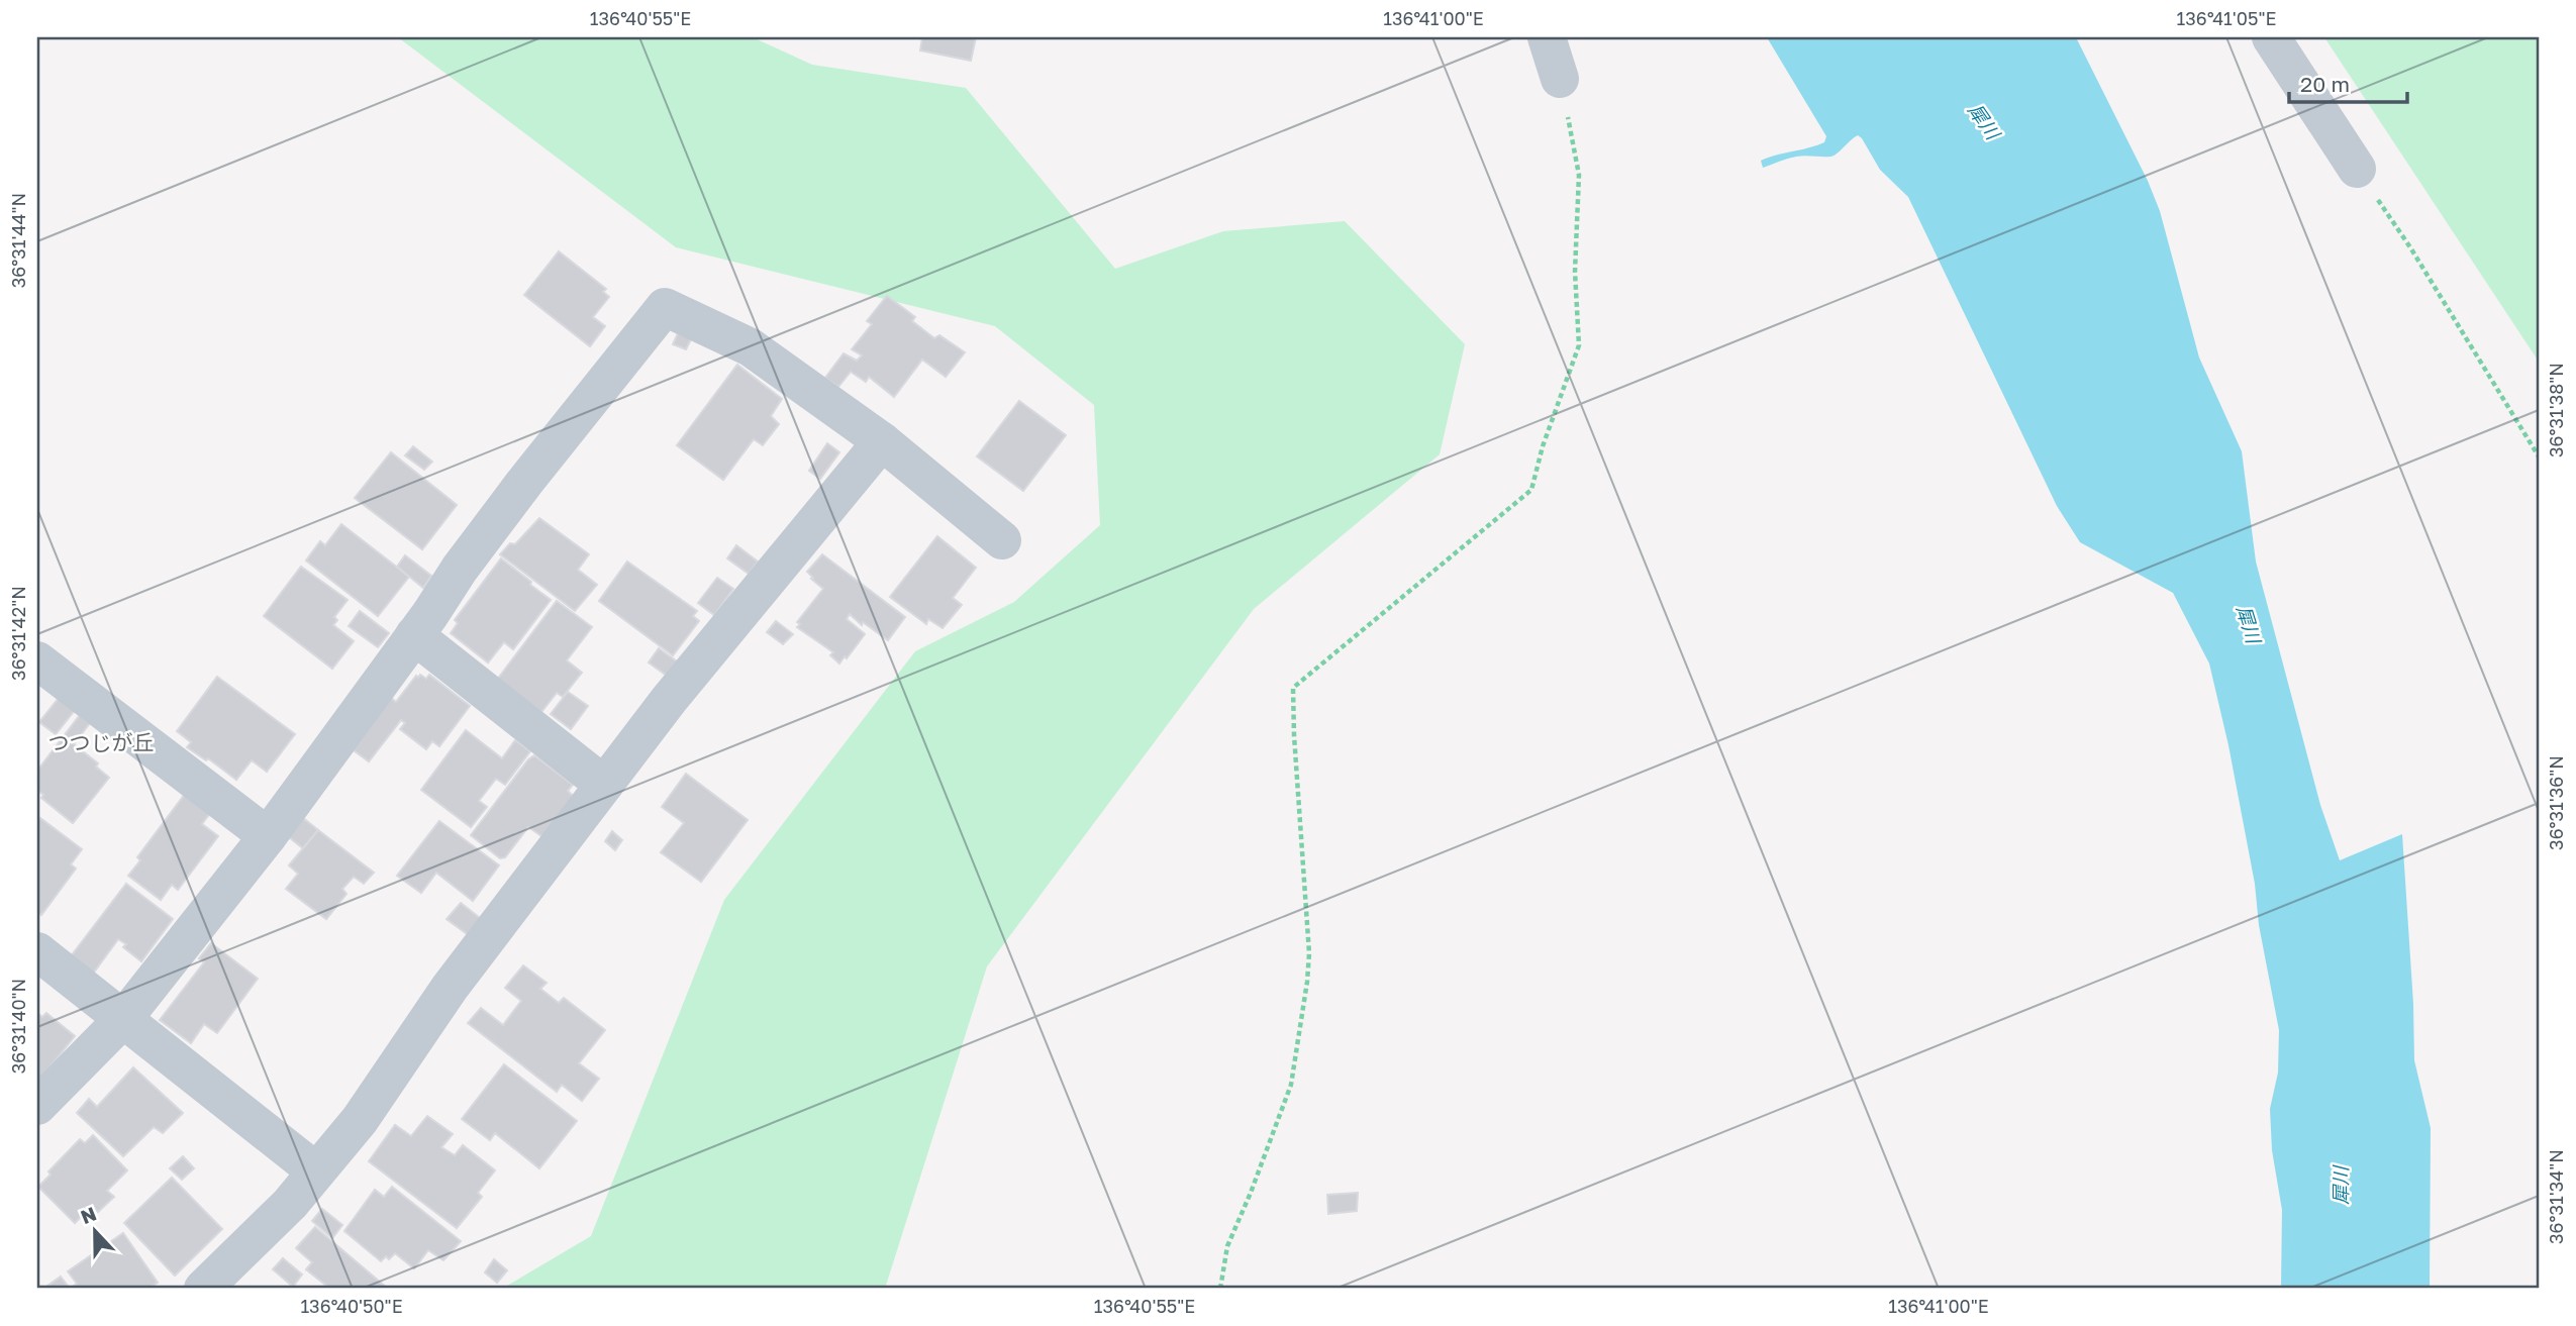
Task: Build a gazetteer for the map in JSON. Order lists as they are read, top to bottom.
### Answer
{
  "districts": ["つつじが丘"],
  "water": ["犀川"],
  "scale_bar": "20 m",
  "north": "top",
  "coordinates": [
    "136°40'55\"E",
    "136°41'00\"E",
    "136°41'05\"E",
    "36°31'44\"N",
    "36°31'38\"N",
    "36°31'42\"N",
    "36°31'36\"N",
    "36°31'40\"N",
    "36°31'34\"N",
    "136°40'50\"E"
  ]
}
